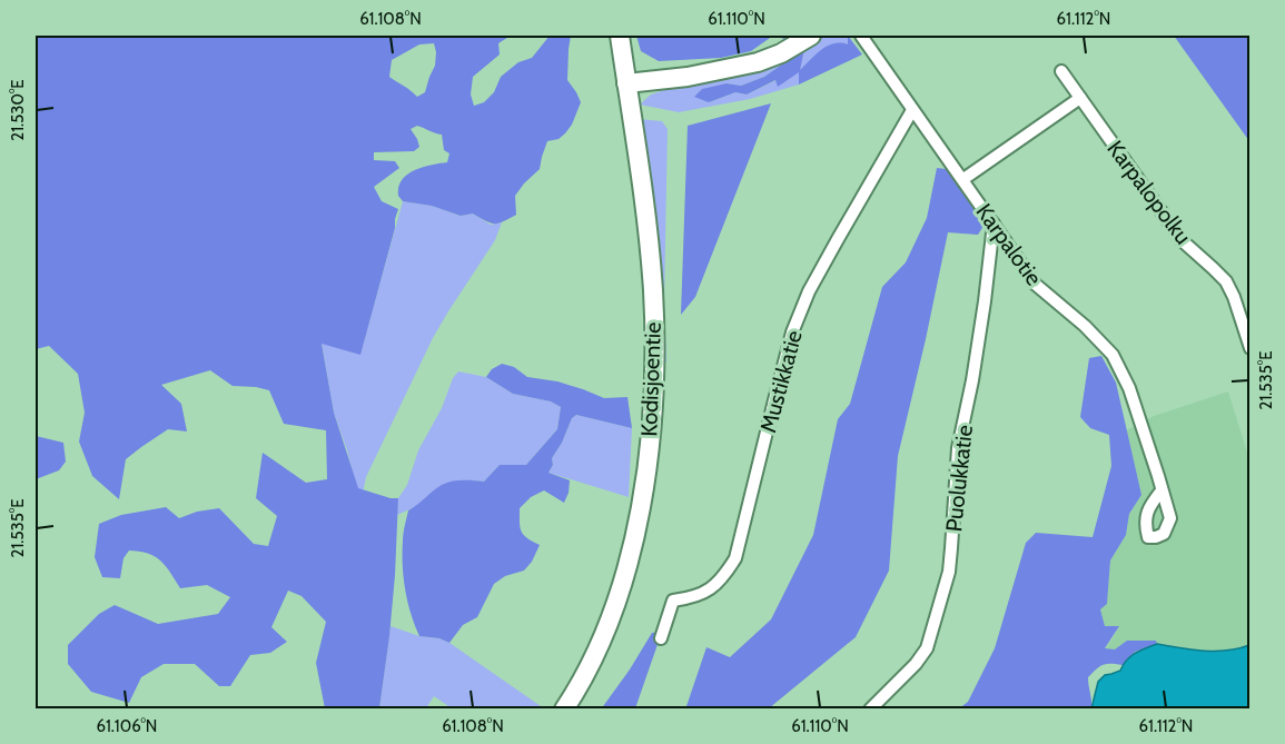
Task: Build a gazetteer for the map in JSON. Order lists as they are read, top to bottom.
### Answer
{
  "streets": {
    "street": [
      "Karpalopolku",
      "Karpalotie",
      "Kodisjoentie",
      "Mustikkatie",
      "Puolukkatie"
    ]
  },
  "crossings": [
    ["Karpalotie", "Mustikkatie"],
    ["Karpalotie", "Puolukkatie"]
  ],
  "coordinates": [
    "61.108°N",
    "61.110°N",
    "61.112°N",
    "21.530°E",
    "21.535°E",
    "61.106°N"
  ]
}
